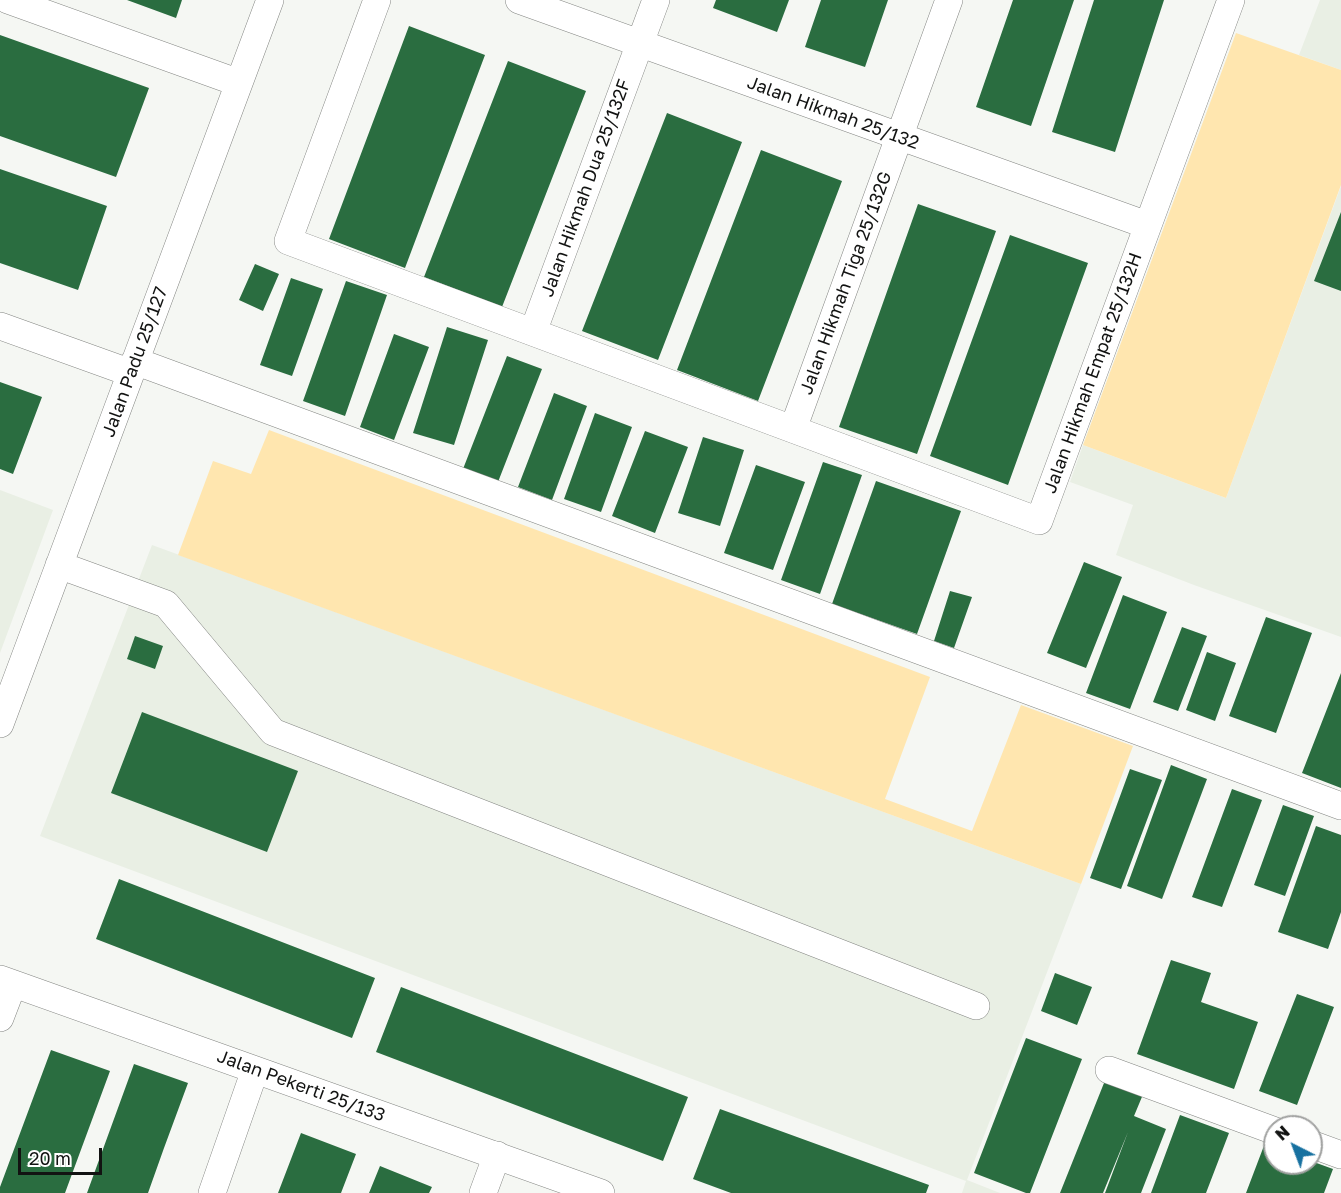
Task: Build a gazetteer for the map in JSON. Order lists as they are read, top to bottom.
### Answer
{
  "streets": {
    "street": [
      "Jalan Hikmah 25/132",
      "Jalan Hikmah Dua 25/132F",
      "Jalan Hikmah Tiga 25/132G",
      "Jalan Padu 25/127",
      "Jalan Hikmah Empat 25/132H",
      "Jalan Pekerti 25/133"
    ]
  },
  "crossings": [
    ["Jalan Hikmah 25/132", "Jalan Hikmah Dua 25/132F"],
    ["Jalan Hikmah 25/132", "Jalan Hikmah Tiga 25/132G"],
    ["Jalan Hikmah 25/132", "Jalan Hikmah Empat 25/132H"],
    ["Jalan Hikmah Tiga 25/132G", "Jalan Hikmah Empat 25/132H"]
  ],
  "scale_bar": "20 m",
  "north": "top left"
}
